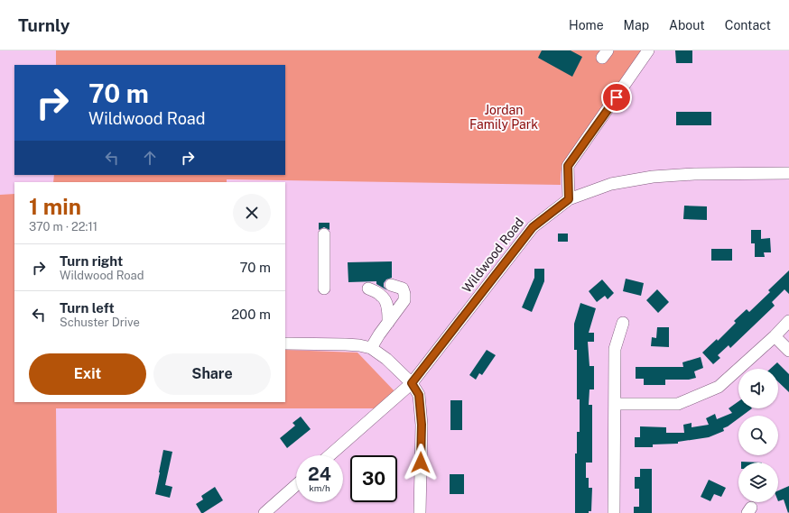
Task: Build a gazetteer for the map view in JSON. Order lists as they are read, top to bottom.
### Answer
{
  "streets": {
    "street": ["Wildwood Road"]
  },
  "parks": ["Jordan Family Park"],
  "page": {
    "header": "Turnly",
    "nav": [
      "Home",
      "Map",
      "About",
      "Contact"
    ],
    "turn": ["70 m", "Wildwood Road"],
    "heading": ["1 min", "370 m · 22:11"],
    "list": [
      {
        "name": "Turn right",
        "note": "Wildwood Road",
        "value": "70 m"
      },
      {
        "name": "Turn left",
        "note": "Schuster Drive",
        "value": "200 m"
      }
    ],
    "buttons": ["Exit", "Share"],
    "speed": "24 km/h",
    "limit": "30"
  }
}
